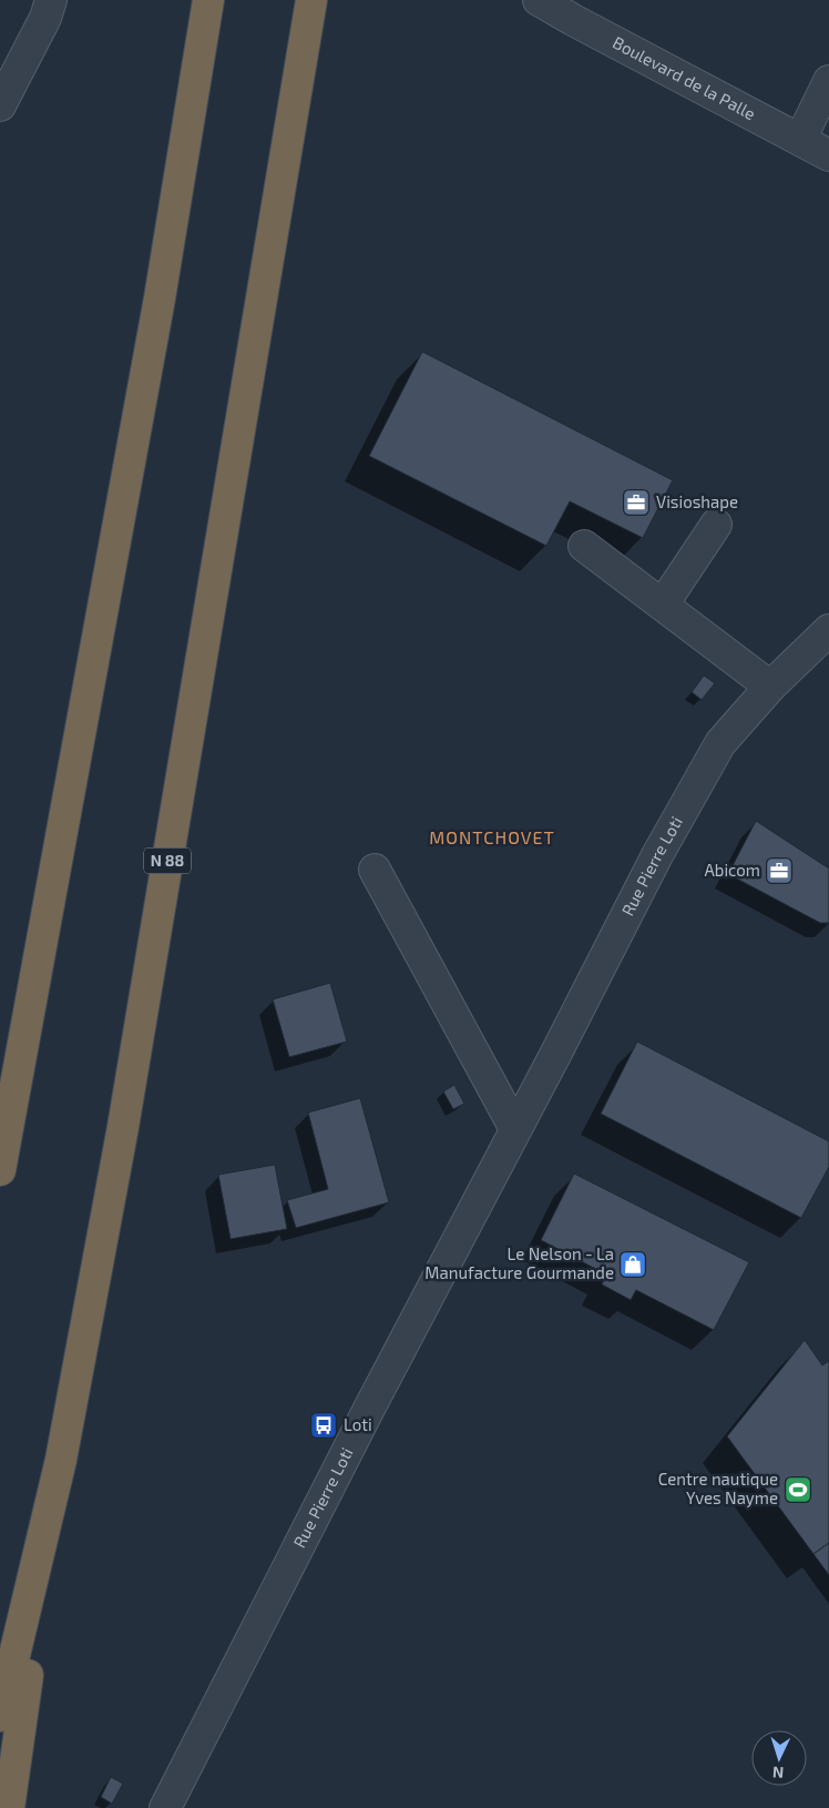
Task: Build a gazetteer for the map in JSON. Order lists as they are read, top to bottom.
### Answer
{
  "streets": {
    "highway": ["N 88"],
    "street": ["Boulevard de la Palle", "Rue Pierre Loti"]
  },
  "districts": ["MONTCHOVET"],
  "places": {
    "office": ["Visioshape", "Abicom"],
    "shop": ["Le Nelson - La Manufacture Gourmande"],
    "bus stop": ["Loti"],
    "sports": ["Centre nautique Yves Nayme"]
  },
  "north": "bottom"
}
